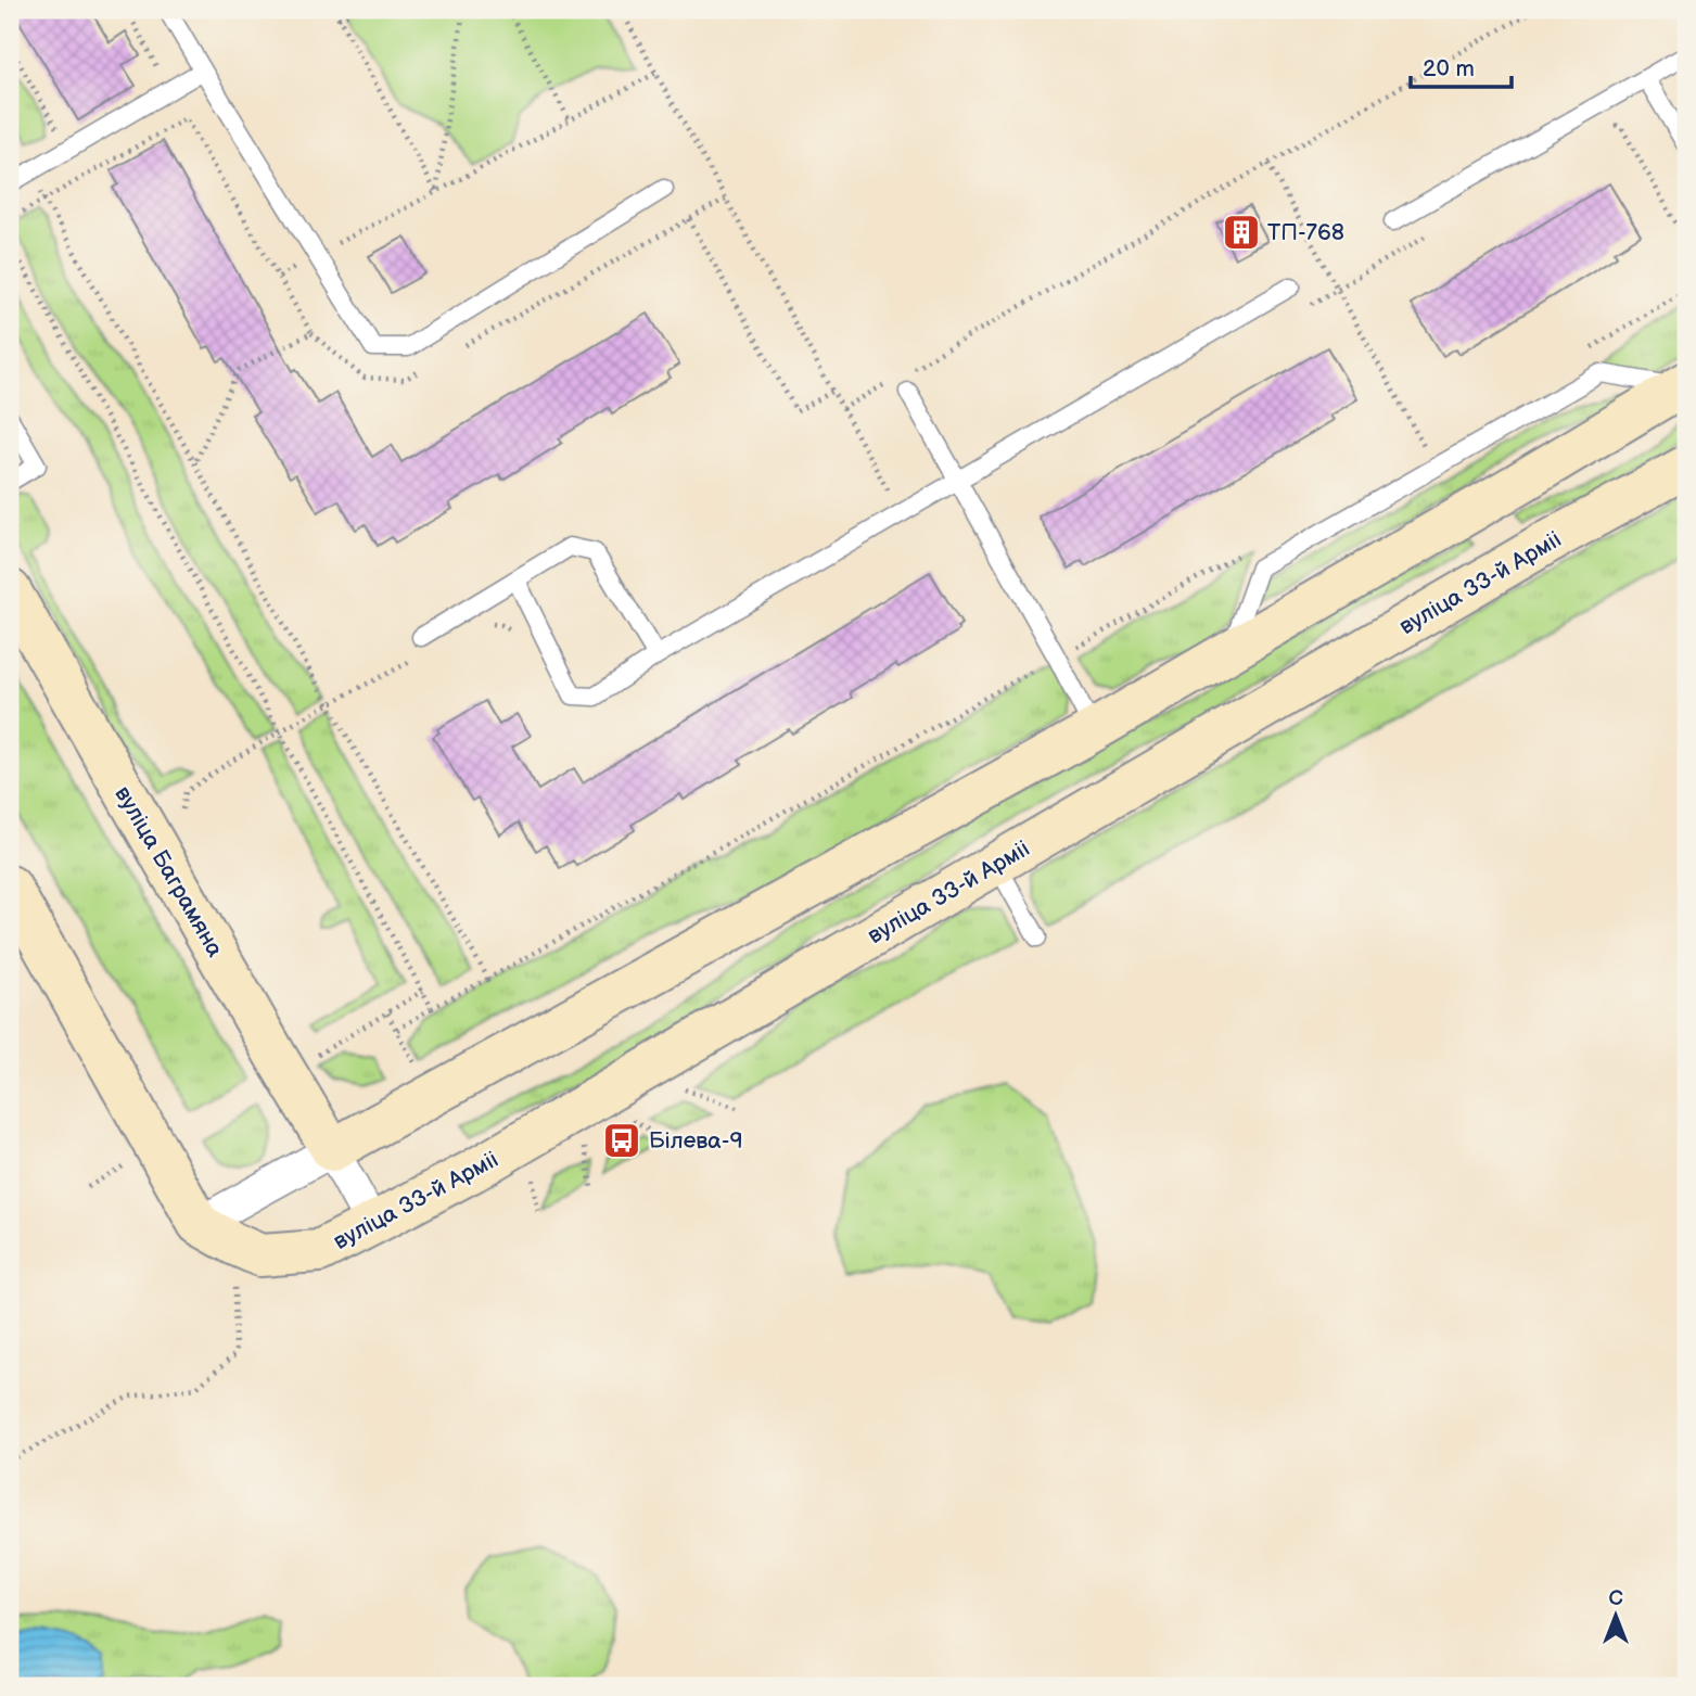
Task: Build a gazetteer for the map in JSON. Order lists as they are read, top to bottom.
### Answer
{
  "streets": {
    "street": ["вуліца 33-й Арміі", "вуліца Баграмяна"]
  },
  "places": {
    "building": ["ТП-768"],
    "bus stop": ["Білева-9"]
  },
  "scale_bar": "20 m",
  "north": "top"
}
